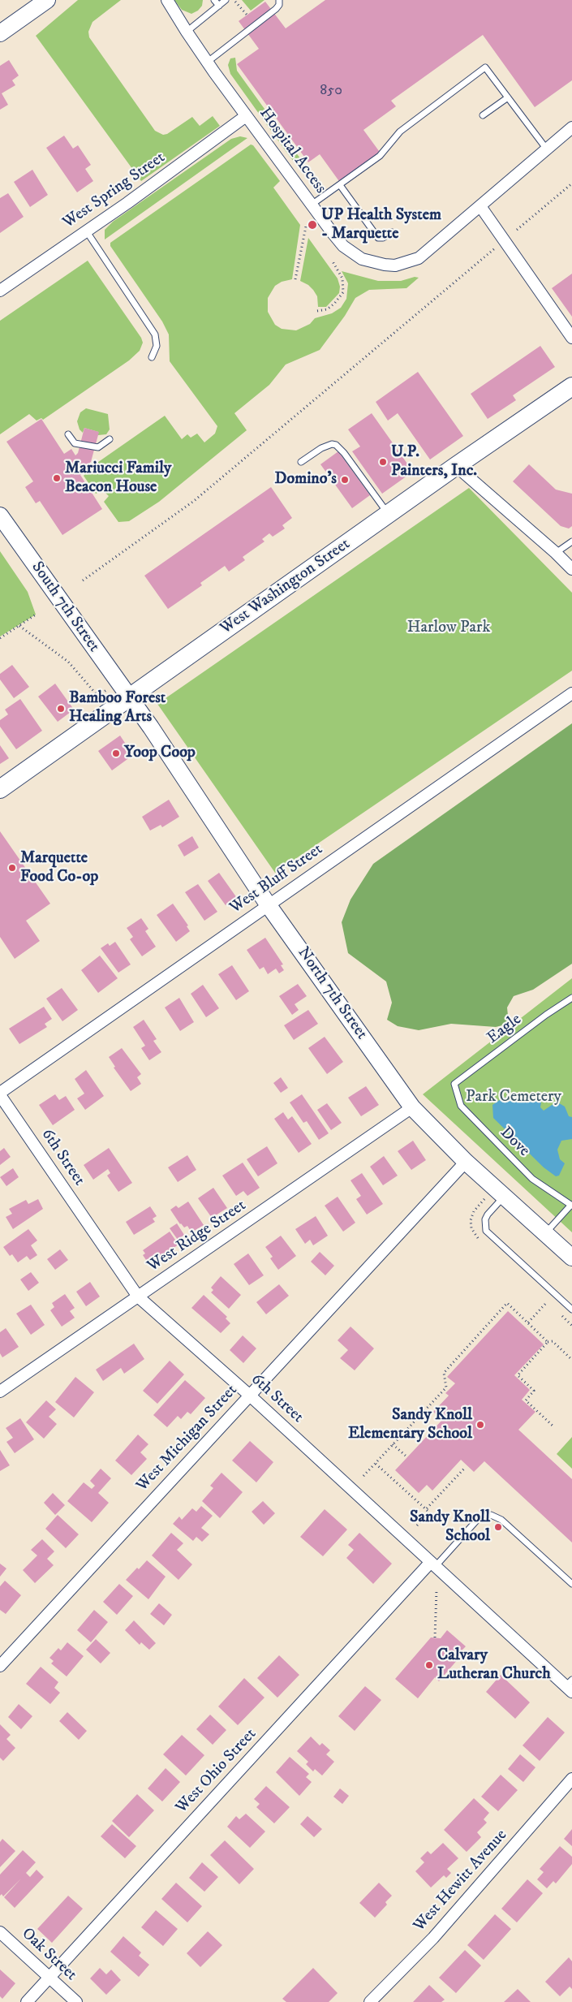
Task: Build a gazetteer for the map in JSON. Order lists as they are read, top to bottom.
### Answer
{
  "streets": {
    "main road": ["West Washington Street"],
    "street": [
      "Hospital Access",
      "West Spring Street",
      "South 7th Street",
      "West Bluff Street",
      "North 7th Street",
      "6th Street",
      "West Ridge Street",
      "West Michigan Street",
      "West Ohio Street",
      "West Hewitt Avenue",
      "Oak Street"
    ],
    "lane": ["Eagle", "Dove"]
  },
  "crossings": [
    ["Hospital Access", "West Spring Street"],
    ["West Washington Street", "South 7th Street"],
    ["West Washington Street", "North 7th Street"],
    ["South 7th Street", "North 7th Street"],
    ["West Bluff Street", "North 7th Street"],
    ["West Bluff Street", "6th Street"],
    ["North 7th Street", "West Ridge Street"],
    ["North 7th Street", "West Michigan Street"],
    ["Eagle", "Dove"],
    ["6th Street", "West Ridge Street"],
    ["6th Street", "West Michigan Street"],
    ["6th Street", "West Ohio Street"],
    ["West Ohio Street", "Oak Street"]
  ],
  "parks": ["Harlow Park", "Park Cemetery"],
  "places": [
    "UP Health System - Marquette",
    "U.P. Painters, Inc.",
    "Mariucci Family Beacon House",
    "Domino's",
    "Bamboo Forest Healing Arts",
    "Yoop Coop",
    "Marquette Food Co-op",
    "Sandy Knoll Elementary School",
    "Sandy Knoll School",
    "Calvary Lutheran Church"
  ],
  "house_numbers": ["850"]
}
